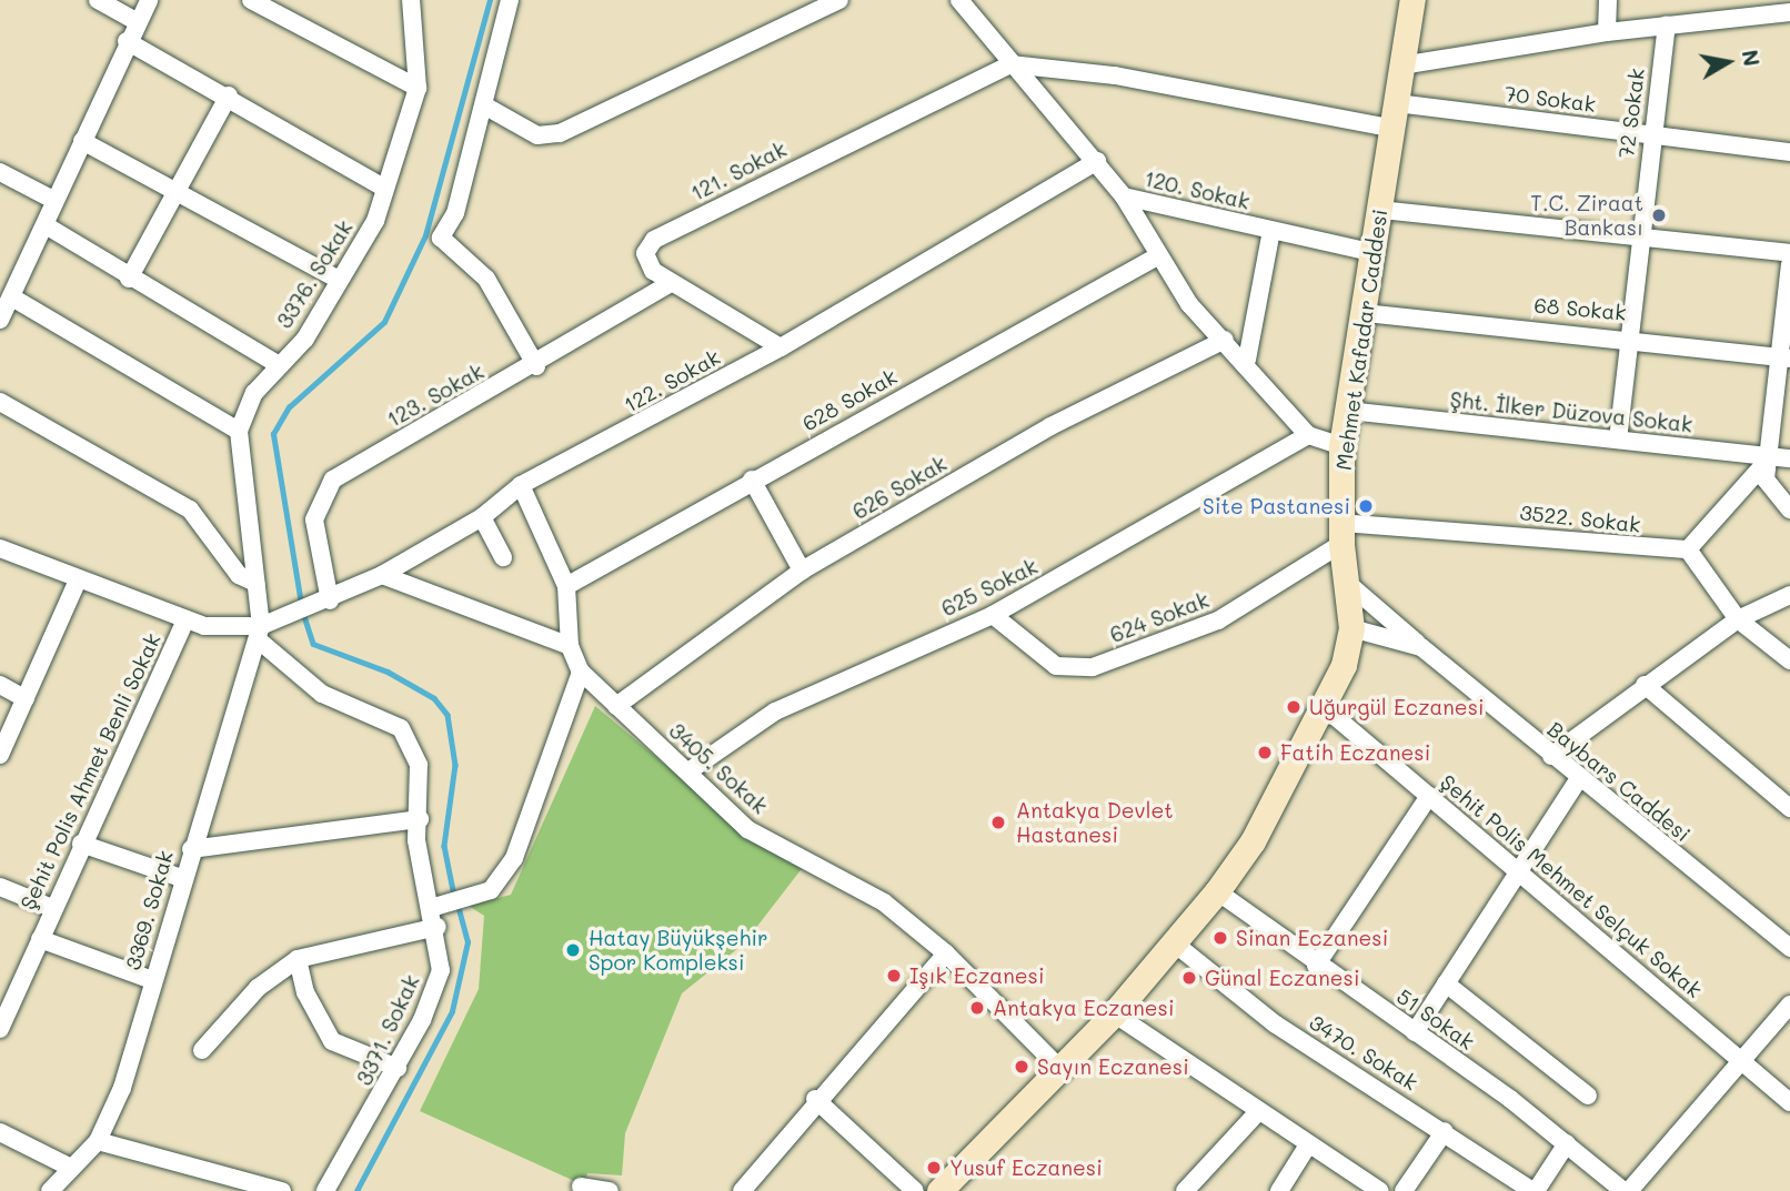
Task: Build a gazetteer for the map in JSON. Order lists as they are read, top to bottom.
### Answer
{
  "streets": {
    "main road": ["Mehmet Kafadar Caddesi"],
    "street": [
      "70 Sokak",
      "72 Sokak",
      "121. Sokak",
      "120. Sokak",
      "3376. Sokak",
      "68 Sokak",
      "122. Sokak",
      "123. Sokak",
      "628 Sokak",
      "Şht. İlker Düzova Sokak",
      "626 Sokak",
      "3522. Sokak",
      "625 Sokak",
      "624 Sokak",
      "3405. Sokak",
      "Şehit Polis Ahmet Benli Sokak",
      "Baybars Caddesi",
      "Şehit Polis Mehmet Selçuk Sokak",
      "3369. Sokak",
      "51 Sokak",
      "3371. Sokak",
      "3470. Sokak"
    ]
  },
  "crossings": [
    ["70 Sokak", "72 Sokak"],
    ["70 Sokak", "Mehmet Kafadar Caddesi"],
    ["72 Sokak", "68 Sokak"],
    ["72 Sokak", "Şht. İlker Düzova Sokak"],
    ["121. Sokak", "120. Sokak"],
    ["121. Sokak", "122. Sokak"],
    ["121. Sokak", "123. Sokak"],
    ["120. Sokak", "Mehmet Kafadar Caddesi"],
    ["120. Sokak", "122. Sokak"],
    ["68 Sokak", "Mehmet Kafadar Caddesi"],
    ["Mehmet Kafadar Caddesi", "Şht. İlker Düzova Sokak"],
    ["Mehmet Kafadar Caddesi", "3522. Sokak"],
    ["Mehmet Kafadar Caddesi", "624 Sokak"],
    ["Mehmet Kafadar Caddesi", "3405. Sokak"],
    ["Mehmet Kafadar Caddesi", "Baybars Caddesi"],
    ["Mehmet Kafadar Caddesi", "Şehit Polis Mehmet Selçuk Sokak"],
    ["Mehmet Kafadar Caddesi", "51 Sokak"],
    ["Mehmet Kafadar Caddesi", "3470. Sokak"],
    ["122. Sokak", "123. Sokak"],
    ["122. Sokak", "3405. Sokak"],
    ["122. Sokak", "3369. Sokak"],
    ["122. Sokak", "3371. Sokak"],
    ["628 Sokak", "3405. Sokak"],
    ["626 Sokak", "3405. Sokak"],
    ["3522. Sokak", "624 Sokak"],
    ["625 Sokak", "624 Sokak"],
    ["625 Sokak", "3405. Sokak"],
    ["3369. Sokak", "3371. Sokak"]
  ],
  "places": [
    "T.C. Ziraat Bankası",
    "Site Pastanesi",
    "Uğurgül Eczanesi",
    "Fatih Eczanesi",
    "Antakya Devlet Hastanesi",
    "Sinan Eczanesi",
    "Hatay Büyükşehir Spor Kompleksi",
    "Işık Eczanesi",
    "Günal Eczanesi",
    "Antakya Eczanesi",
    "Sayın Eczanesi",
    "Yusuf Eczanesi"
  ],
  "north": "right"
}
